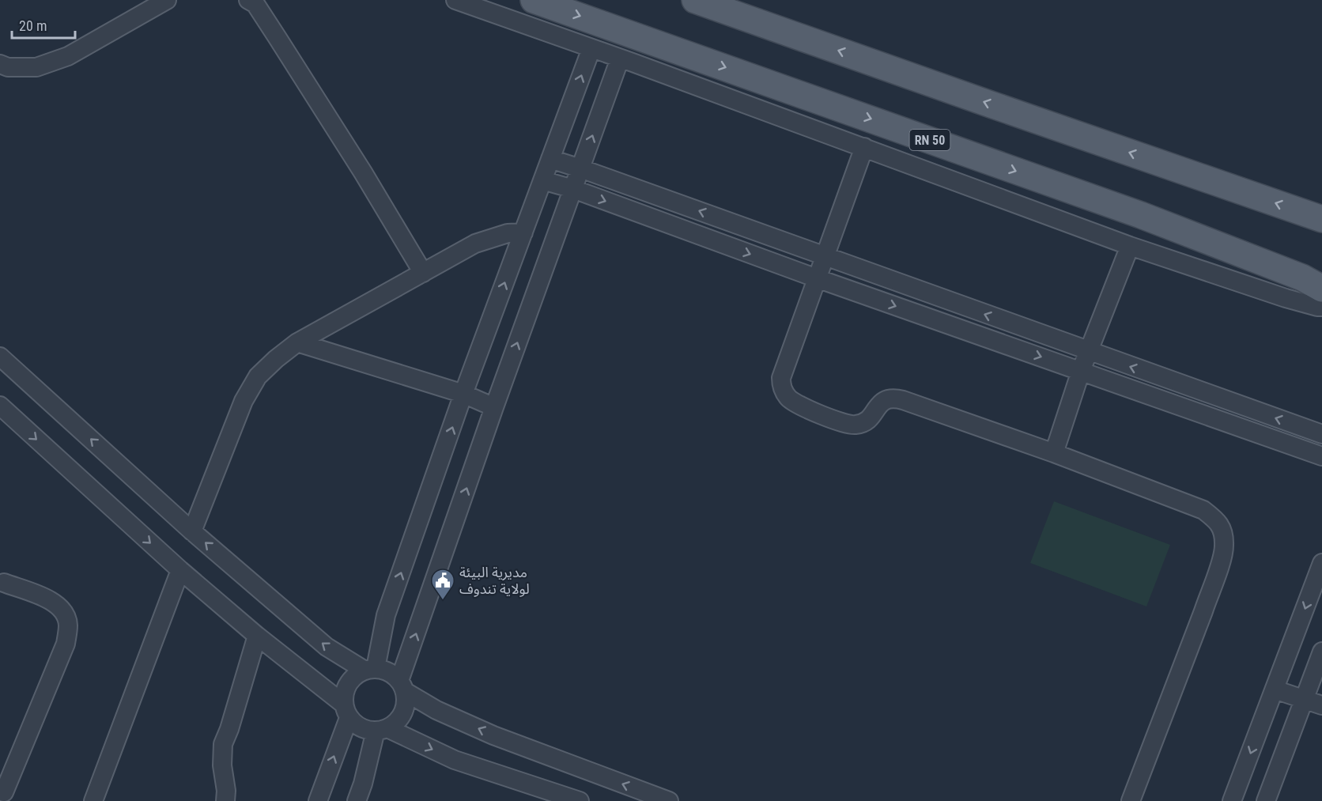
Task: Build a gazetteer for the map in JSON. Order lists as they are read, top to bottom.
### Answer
{
  "streets": {
    "main road": ["RN 50"]
  },
  "places": {
    "public building": ["مديرية البيئة لولاية تندوف"]
  },
  "scale_bar": "20 m"
}
